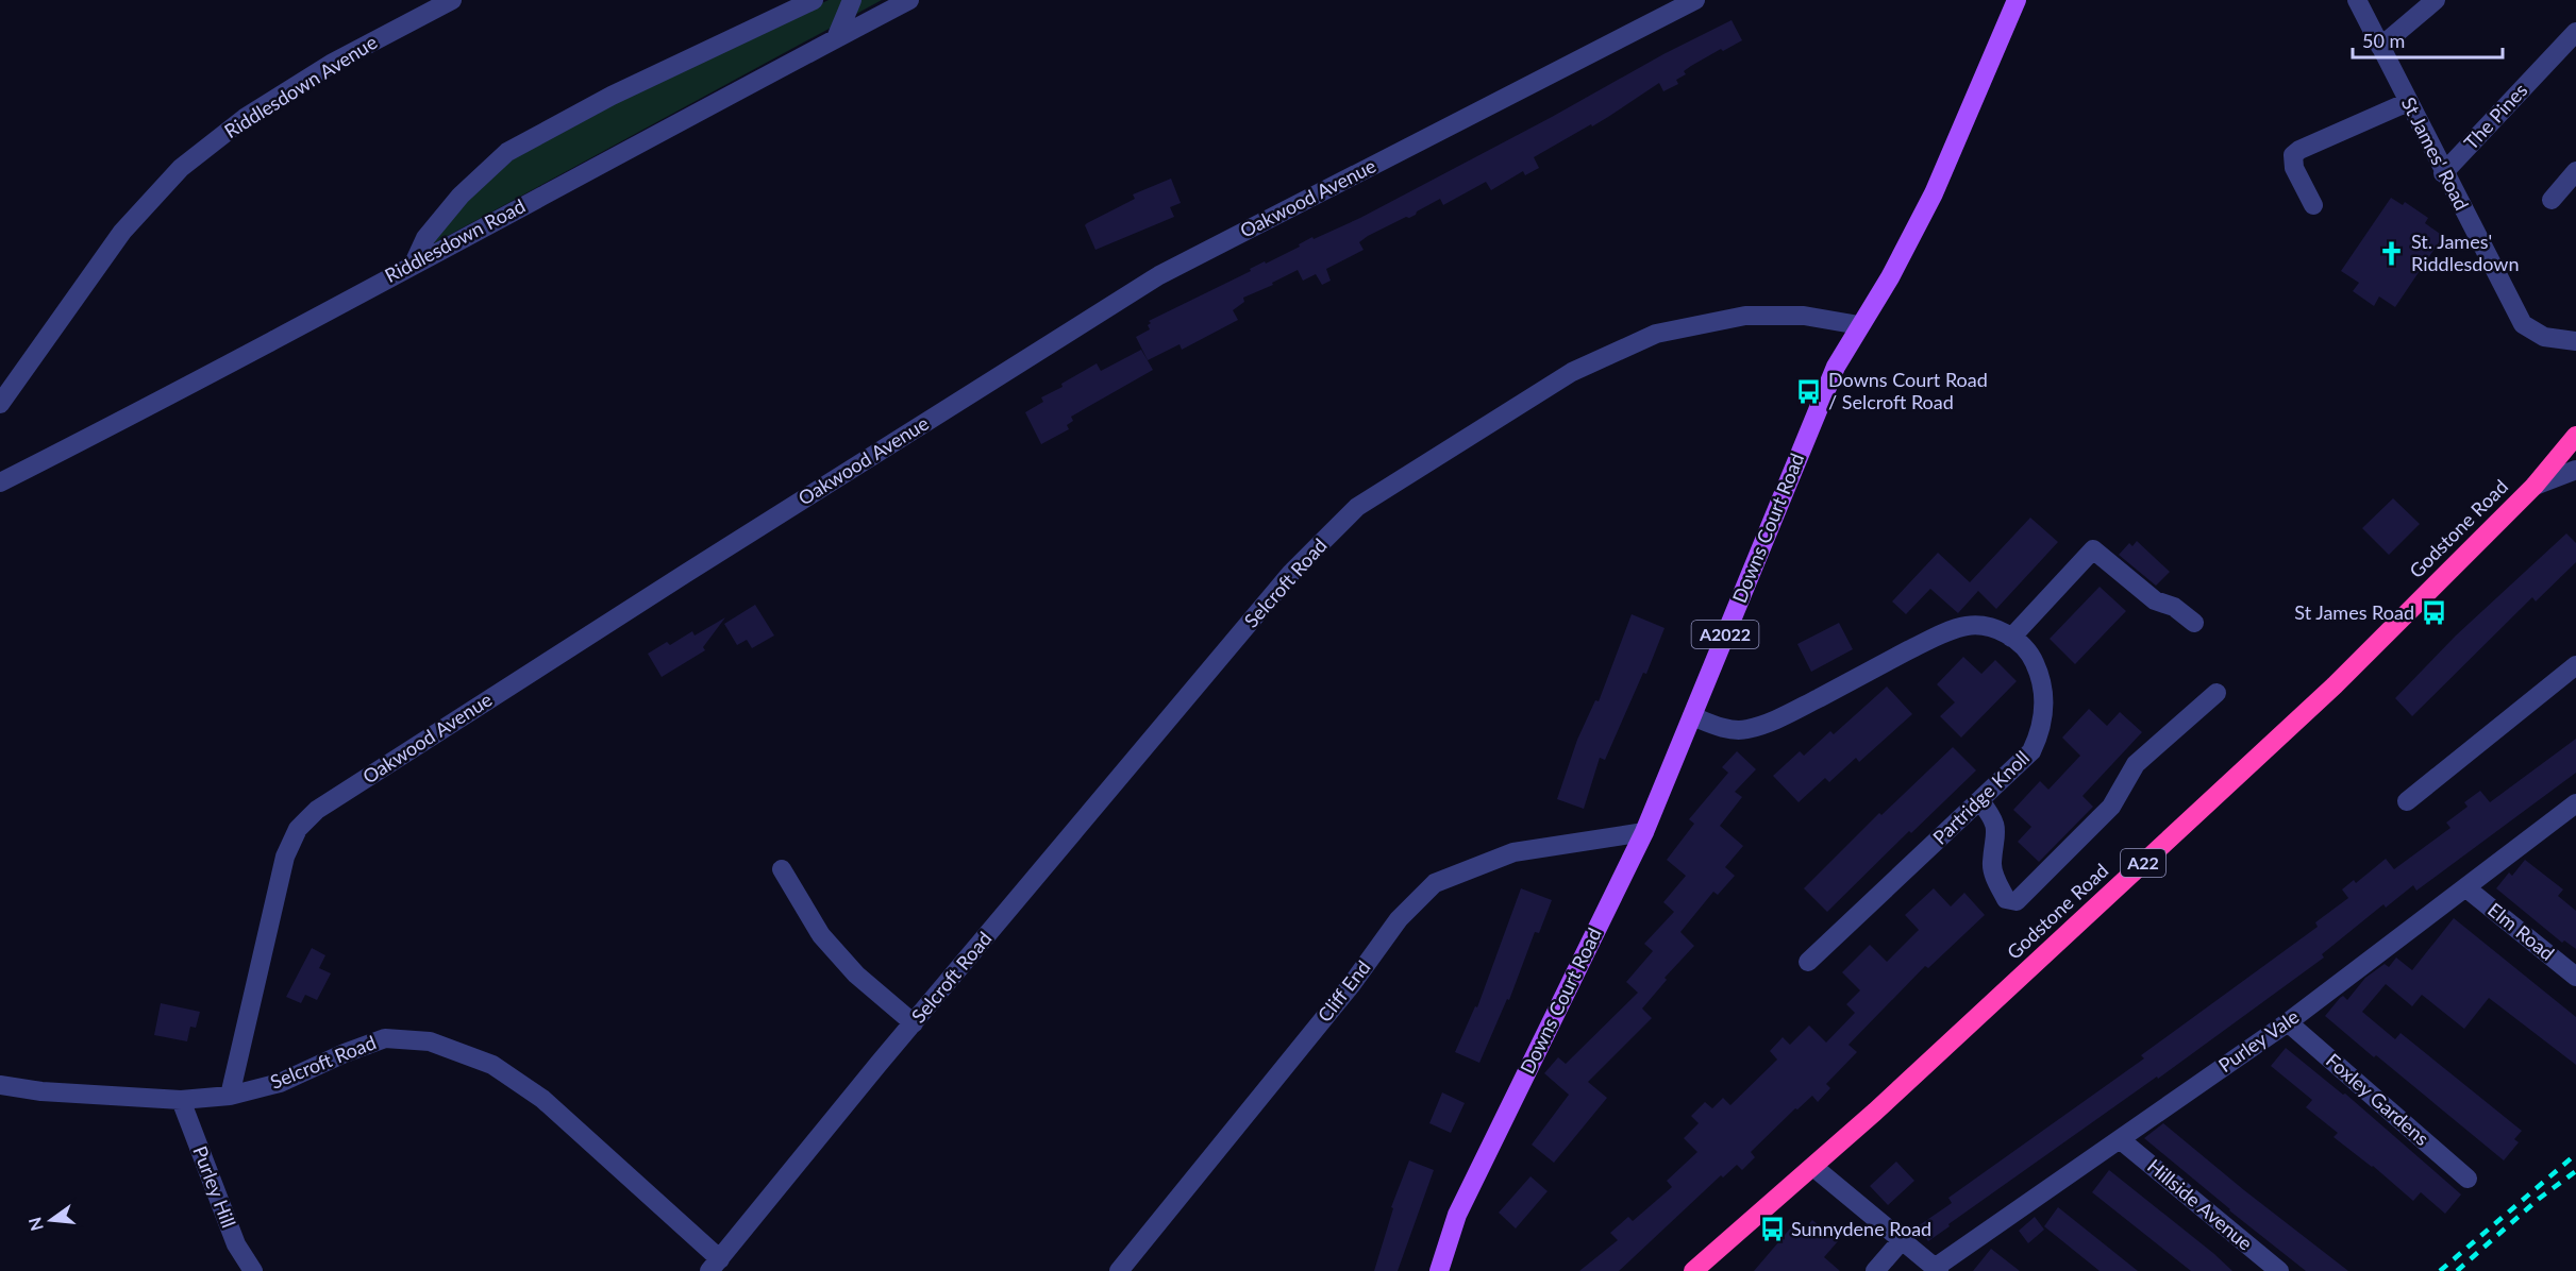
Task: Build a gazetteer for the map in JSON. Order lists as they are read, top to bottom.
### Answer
{
  "streets": {
    "highway": ["Godstone Road", "A22"],
    "main road": ["Downs Court Road", "A2022"],
    "street": [
      "Riddlesdown Avenue",
      "The Pines",
      "St James' Road",
      "Oakwood Avenue",
      "Riddlesdown Road",
      "Selcroft Road",
      "Partridge Knoll",
      "Elm Road",
      "Cliff End",
      "Purley Vale",
      "Foxley Gardens",
      "Purley Hill",
      "Hillside Avenue"
    ]
  },
  "crossings": [
    ["The Pines", "St James' Road"],
    ["Oakwood Avenue", "Selcroft Road"],
    ["Downs Court Road", "Selcroft Road"],
    ["Downs Court Road", "Partridge Knoll"],
    ["Downs Court Road", "Cliff End"],
    ["Selcroft Road", "Purley Hill"],
    ["Elm Road", "Purley Vale"],
    ["Purley Vale", "Foxley Gardens"],
    ["Purley Vale", "Hillside Avenue"]
  ],
  "places": {
    "church": ["St. James' Riddlesdown"],
    "bus stop": ["Downs Court Road / Selcroft Road", "St James Road", "Sunnydene Road"]
  },
  "scale_bar": "50 m",
  "north": "left"
}
